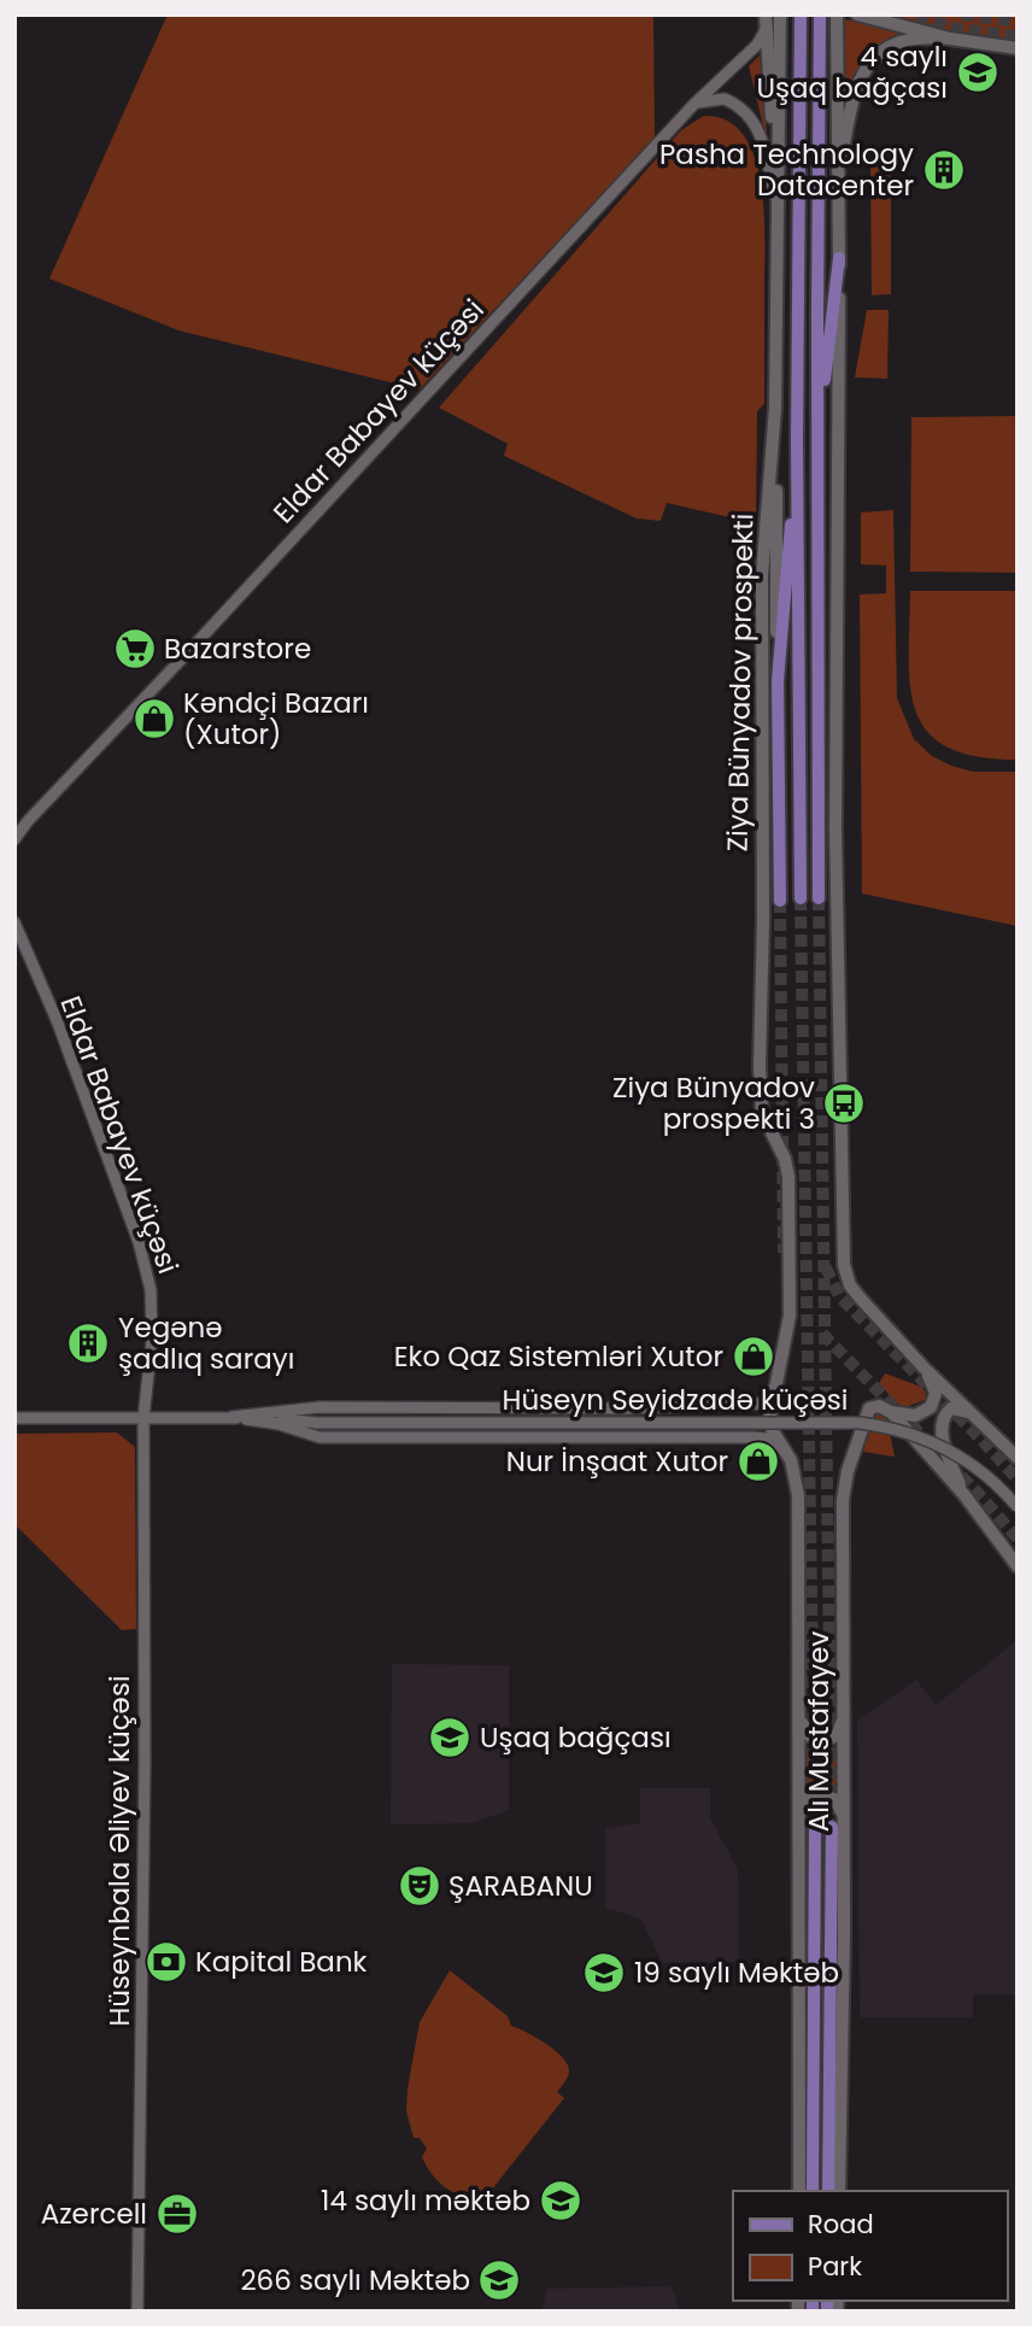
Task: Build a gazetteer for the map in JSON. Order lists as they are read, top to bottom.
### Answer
{
  "streets": {
    "main road": ["Ziya Bünyadov prospekti", "Alı Mustafayev"],
    "street": ["Eldar Babayev küçəsi", "Hüseyn Seyidzadə küçəsi", "Hüseynbala Əliyev küçəsi"]
  },
  "crossings": [
    ["Eldar Babayev küçəsi", "Hüseynbala Əliyev küçəsi"],
    ["Ziya Bünyadov prospekti", "Alı Mustafayev"]
  ],
  "places": {
    "school or university": [
      "4 saylı Uşaq bağçası",
      "Uşaq bağçası",
      "19 saylı Məktəb",
      "14 saylı məktəb",
      "266 saylı Məktəb"
    ],
    "building": ["Pasha Technology Datacenter", "Yegənə şadlıq sarayı"],
    "supermarket": ["Bazarstore"],
    "shop": ["Kəndçi Bazarı (Xutor)", "Eko Qaz Sistemləri Xutor", "Nur İnşaat Xutor"],
    "bus stop": ["Ziya Bünyadov prospekti 3"],
    "theatre": ["ŞARABANU"],
    "bank": ["Kapital Bank"],
    "office": ["Azercell"]
  },
  "legend": ["Road", "Park"]
}
